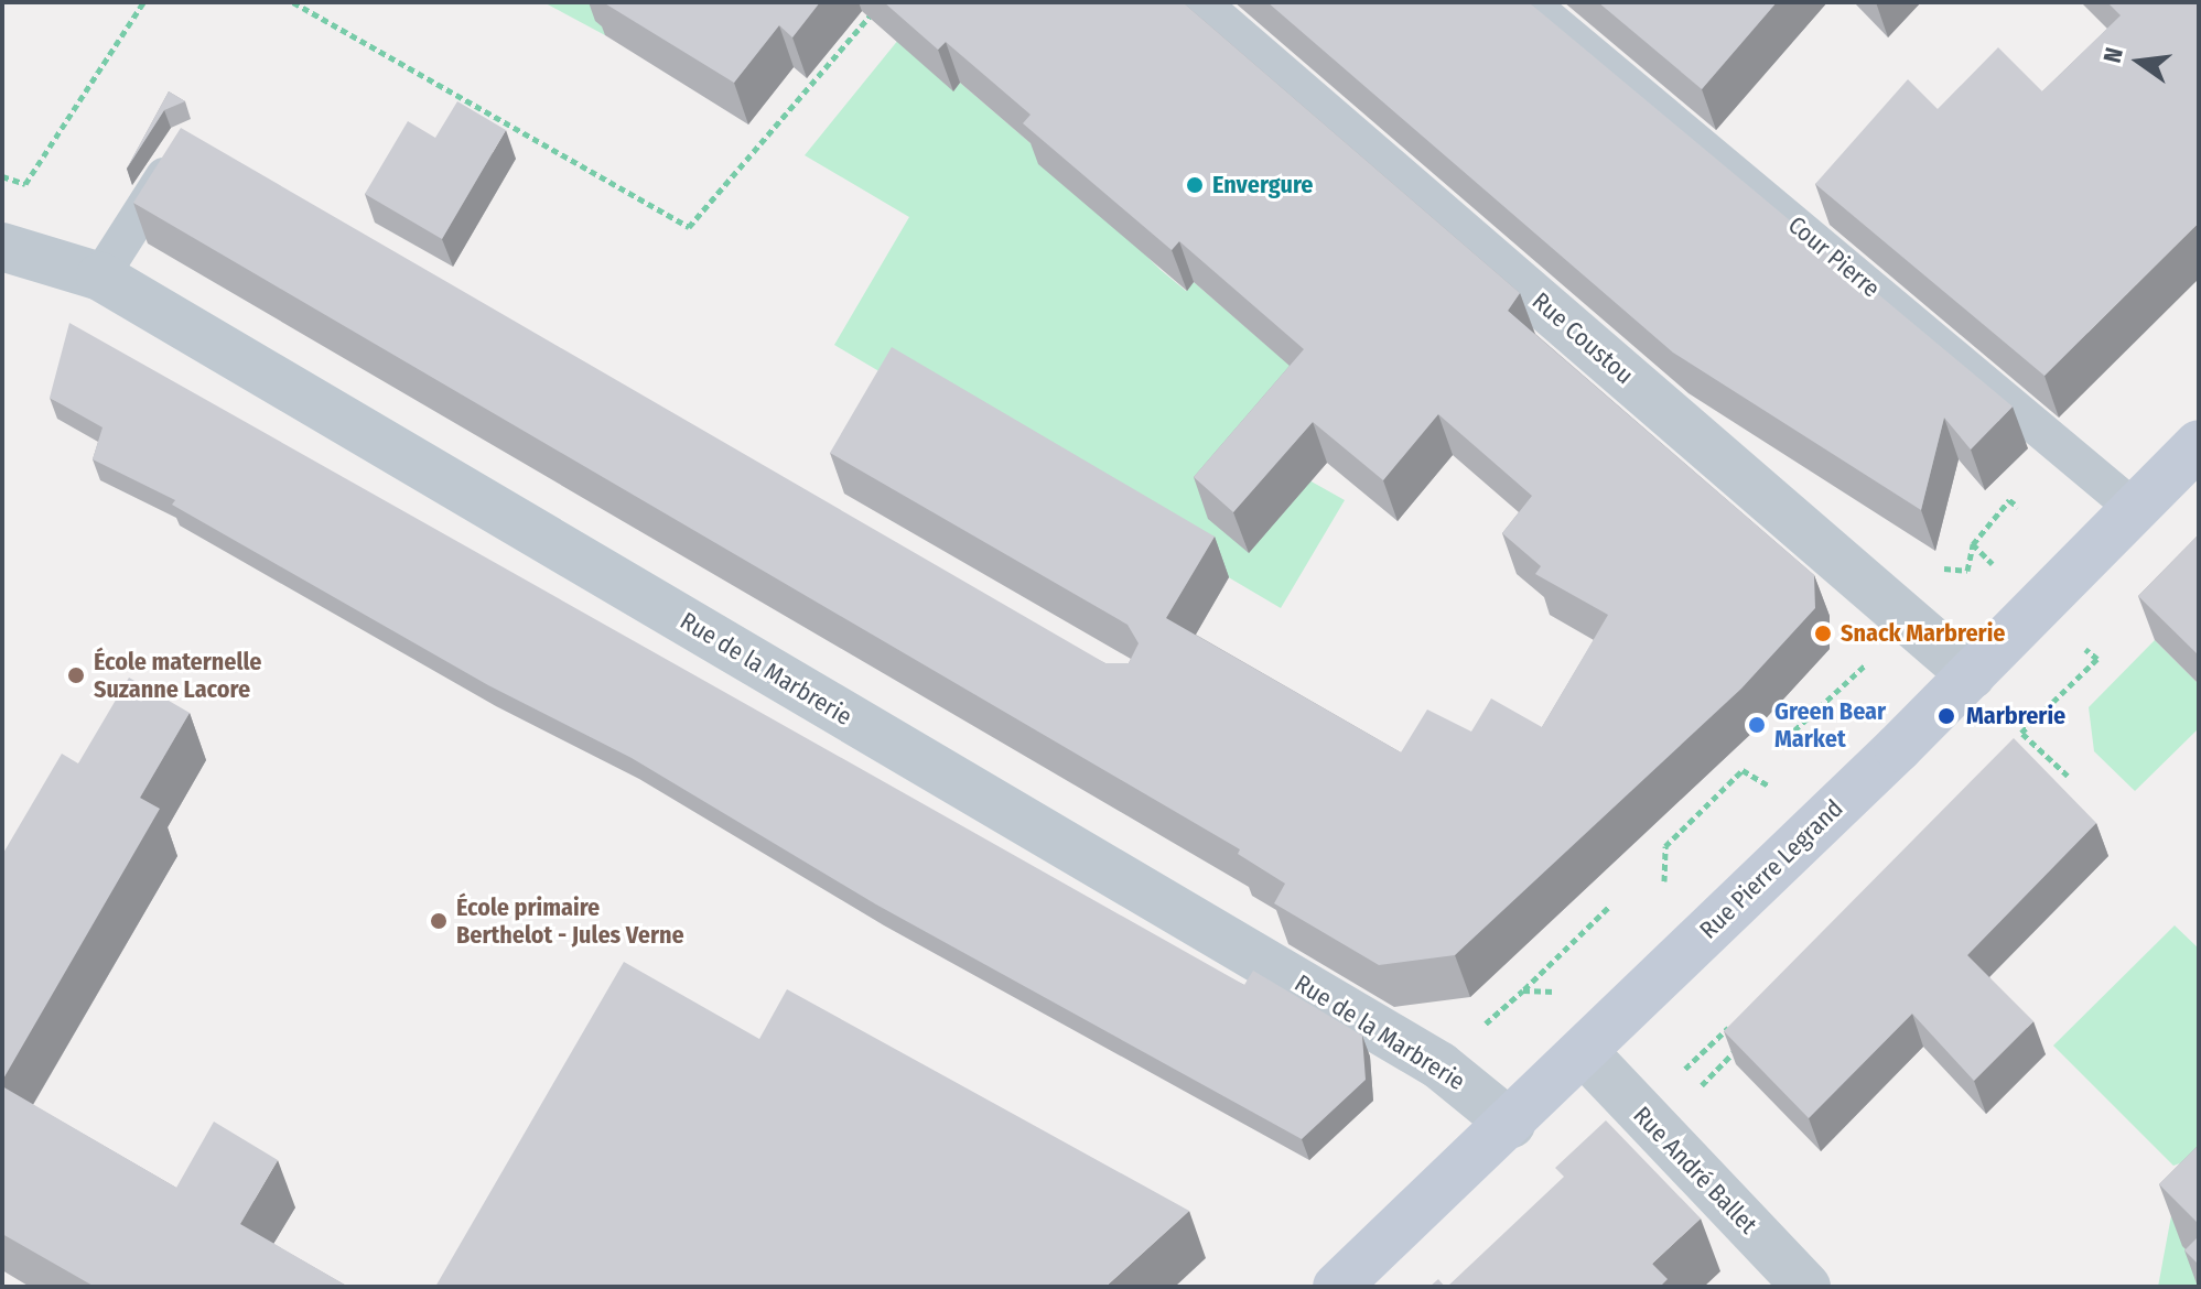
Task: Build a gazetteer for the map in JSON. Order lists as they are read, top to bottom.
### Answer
{
  "streets": {
    "main road": ["Rue Pierre Legrand"],
    "street": ["Rue Coustou", "Rue de la Marbrerie", "Rue André Ballet"],
    "lane": ["Cour Pierre"]
  },
  "crossings": [
    ["Cour Pierre", "Rue Pierre Legrand"],
    ["Rue Coustou", "Rue Pierre Legrand"],
    ["Rue de la Marbrerie", "Rue Pierre Legrand"],
    ["Rue Pierre Legrand", "Rue André Ballet"]
  ],
  "places": [
    "Envergure",
    "Snack Marbrerie",
    "École maternelle Suzanne Lacore",
    "Marbrerie",
    "Green Bear Market",
    "École primaire Berthelot - Jules Verne"
  ],
  "north": "left"
}
